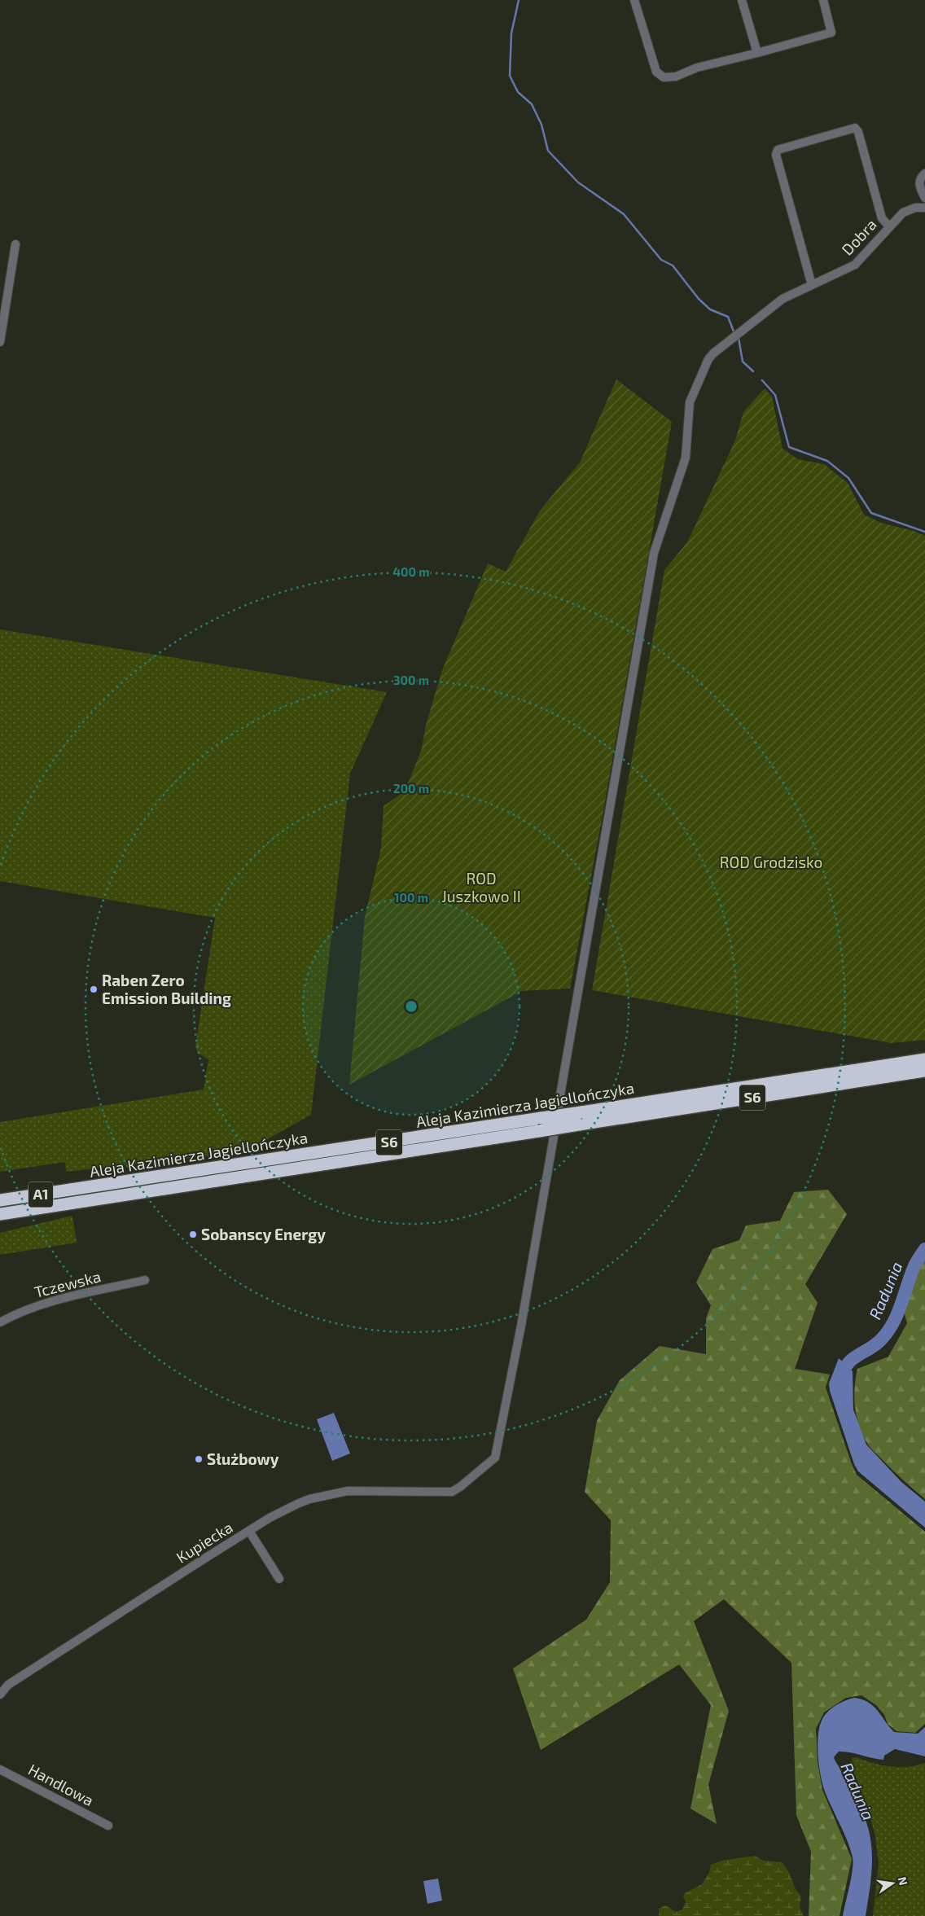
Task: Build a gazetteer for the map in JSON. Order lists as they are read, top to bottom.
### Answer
{
  "streets": {
    "highway": ["S6", "Aleja Kazimierza Jagiellończyka", "A1"],
    "street": [
      "Dobra",
      "Tczewska",
      "Kupiecka",
      "Handlowa"
    ]
  },
  "crossings": [
    ["Aleja Kazimierza Jagiellończyka", "A1"]
  ],
  "water": ["Radunia"],
  "parks": ["ROD Grodzisko", "ROD Juszkowo II"],
  "places": ["Raben Zero Emission Building", "Sobanscy Energy", "Służbowy"],
  "north": "right",
  "rings": [
    "400 m",
    "300 m",
    "200 m",
    "100 m"
  ]
}
